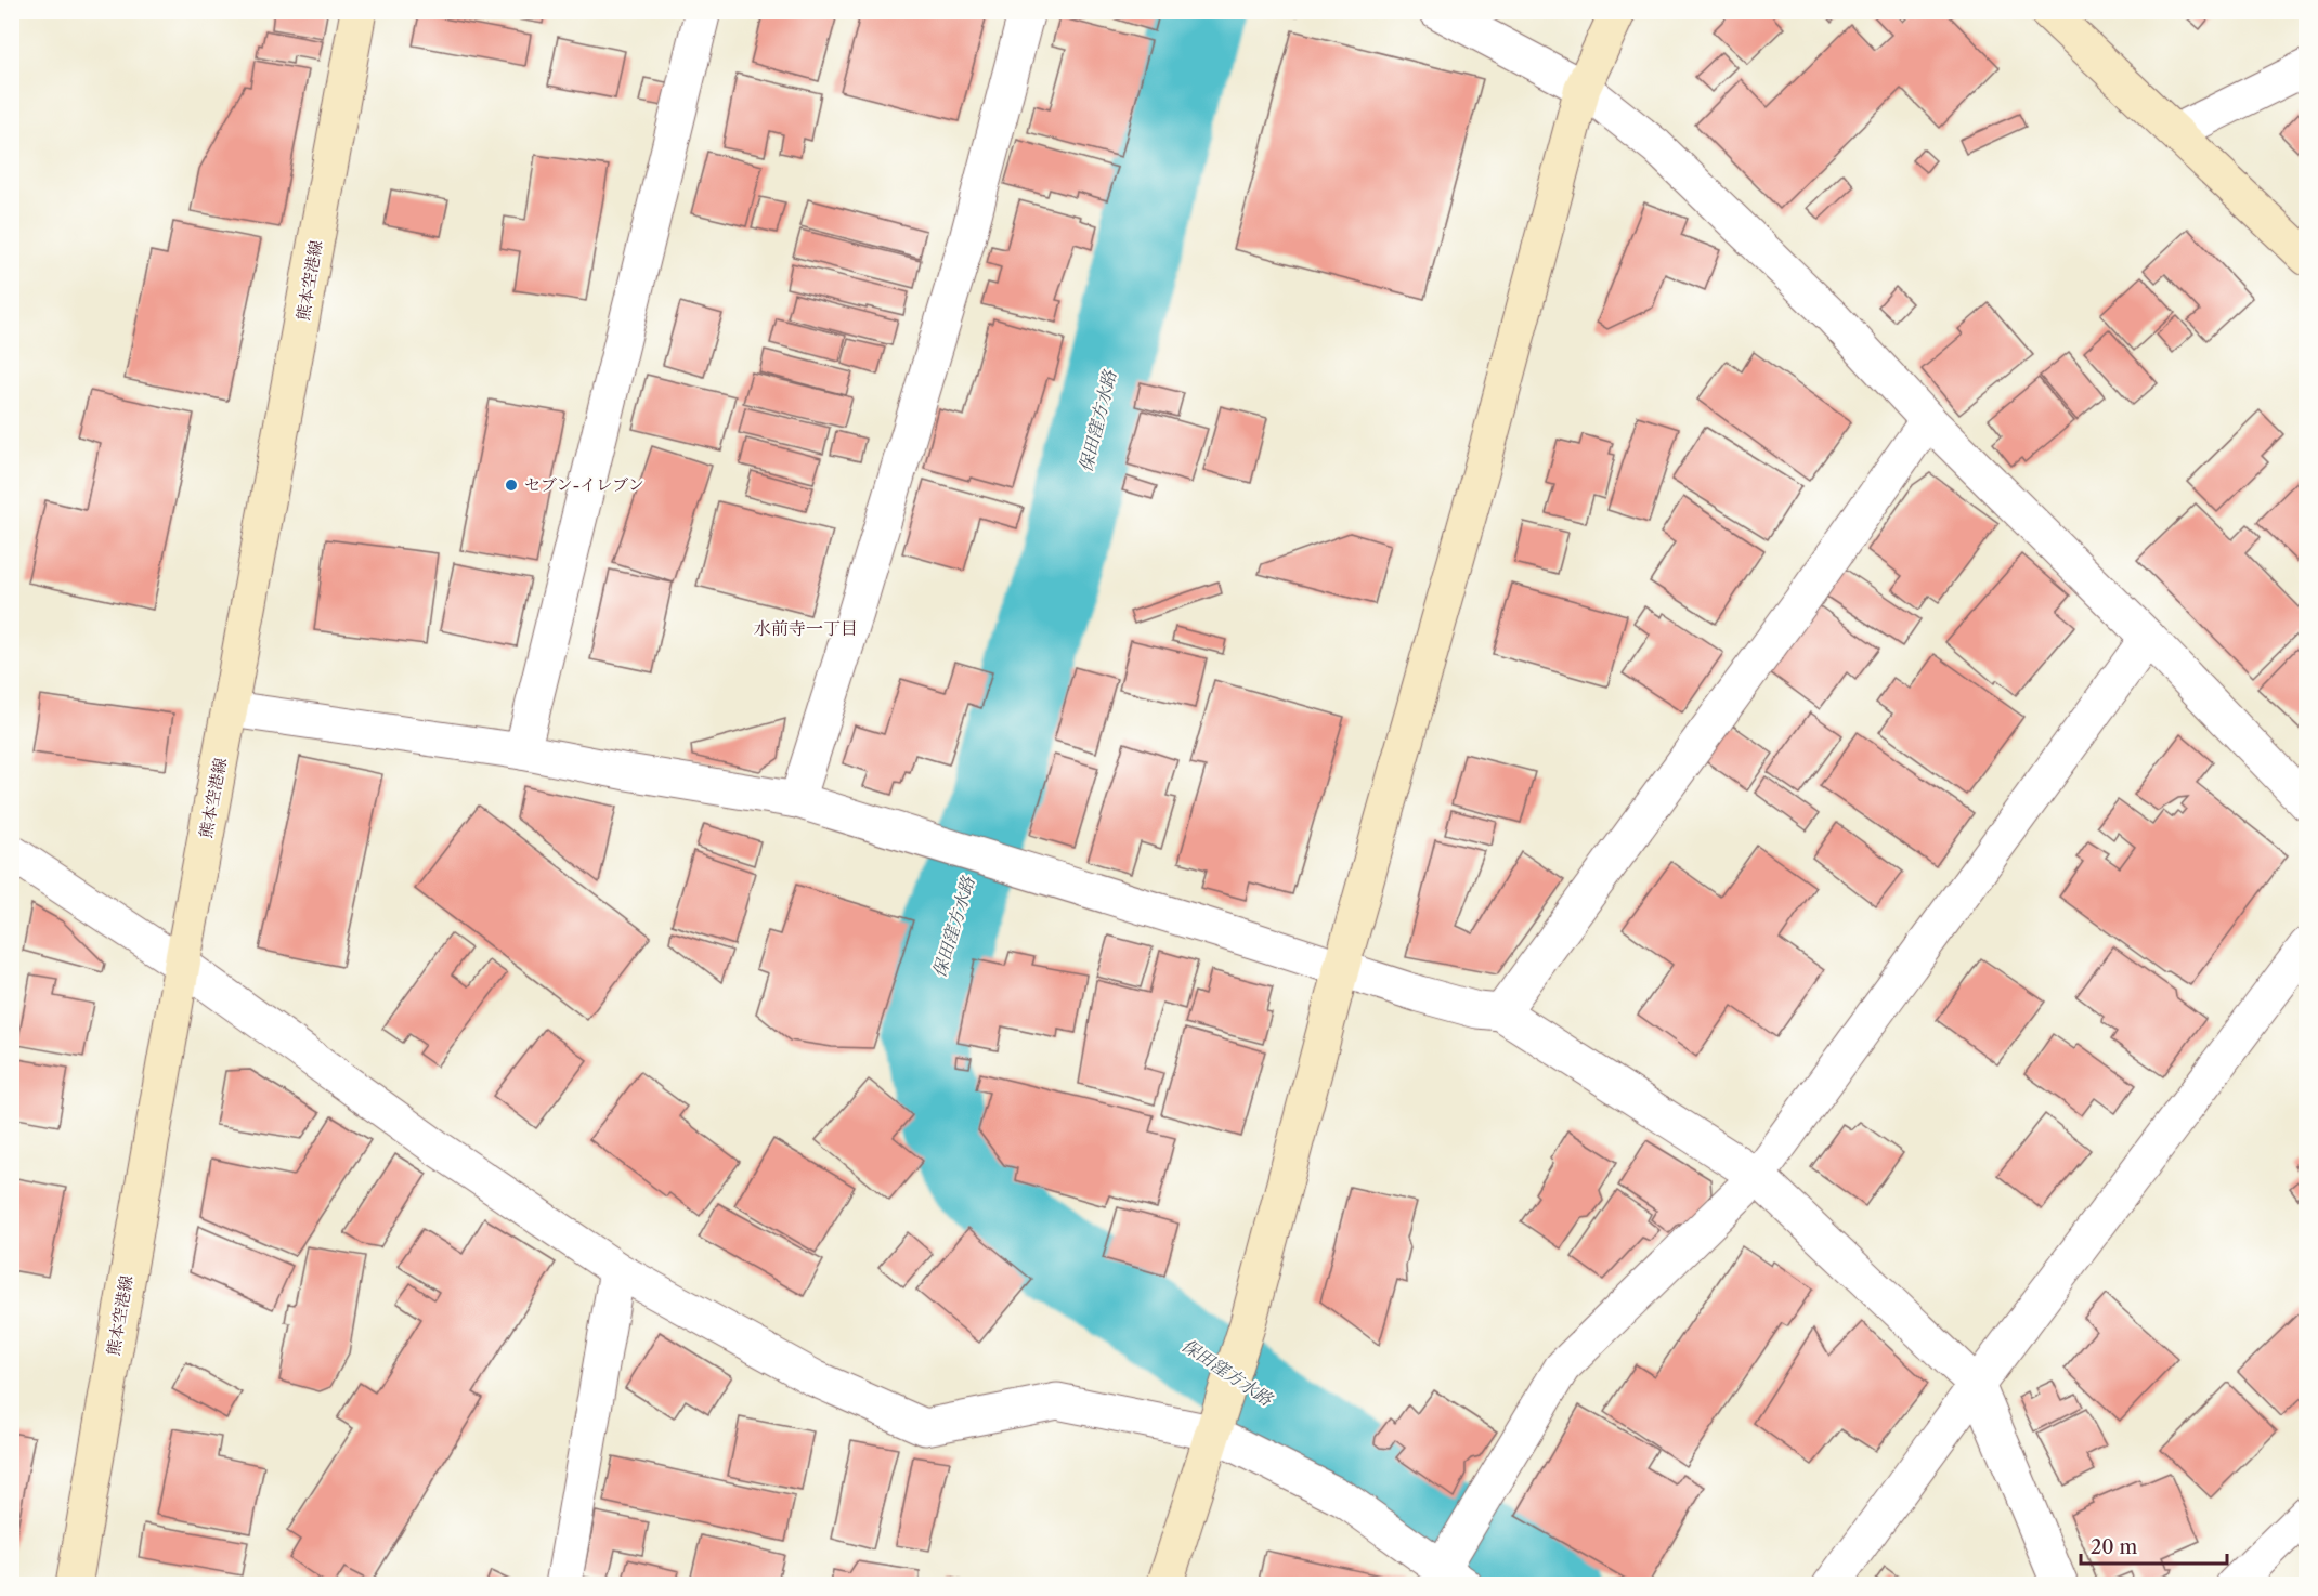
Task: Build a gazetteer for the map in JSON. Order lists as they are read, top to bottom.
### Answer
{
  "streets": {
    "street": ["熊本空港線"]
  },
  "districts": ["水前寺一丁目"],
  "water": ["保田窪方水路"],
  "places": ["セブン-イレブン"],
  "scale_bar": "20 m"
}
